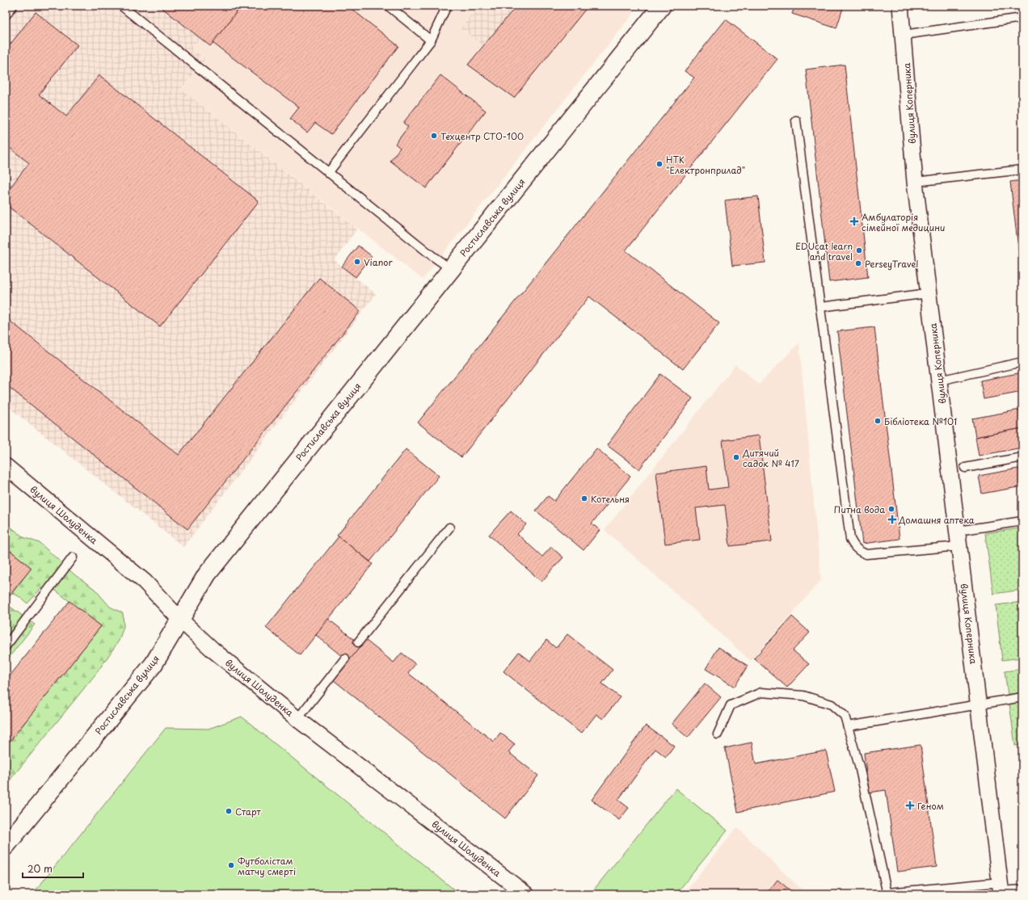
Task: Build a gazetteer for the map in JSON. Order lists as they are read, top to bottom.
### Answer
{
  "streets": {
    "street": ["вулиця Коперника", "Ростиславська вулиця", "вулиця Шолуденка"]
  },
  "crossings": [
    ["Ростиславська вулиця", "вулиця Шолуденка"]
  ],
  "places": {
    "other": [
      "Техцентр СТО-100",
      "НТК \"Електронприлад\"",
      "EDUcat learn and travel",
      "Vianor",
      "PerseyTravel",
      "Бібліотека №101",
      "Дитячий садок № 417",
      "Котельня",
      "Питна вода",
      "Старт",
      "Футболістам матчу смерті"
    ],
    "health": ["Амбулаторія сімейної медицини", "Домашня аптека", "Геном"]
  },
  "scale_bar": "20 m"
}
